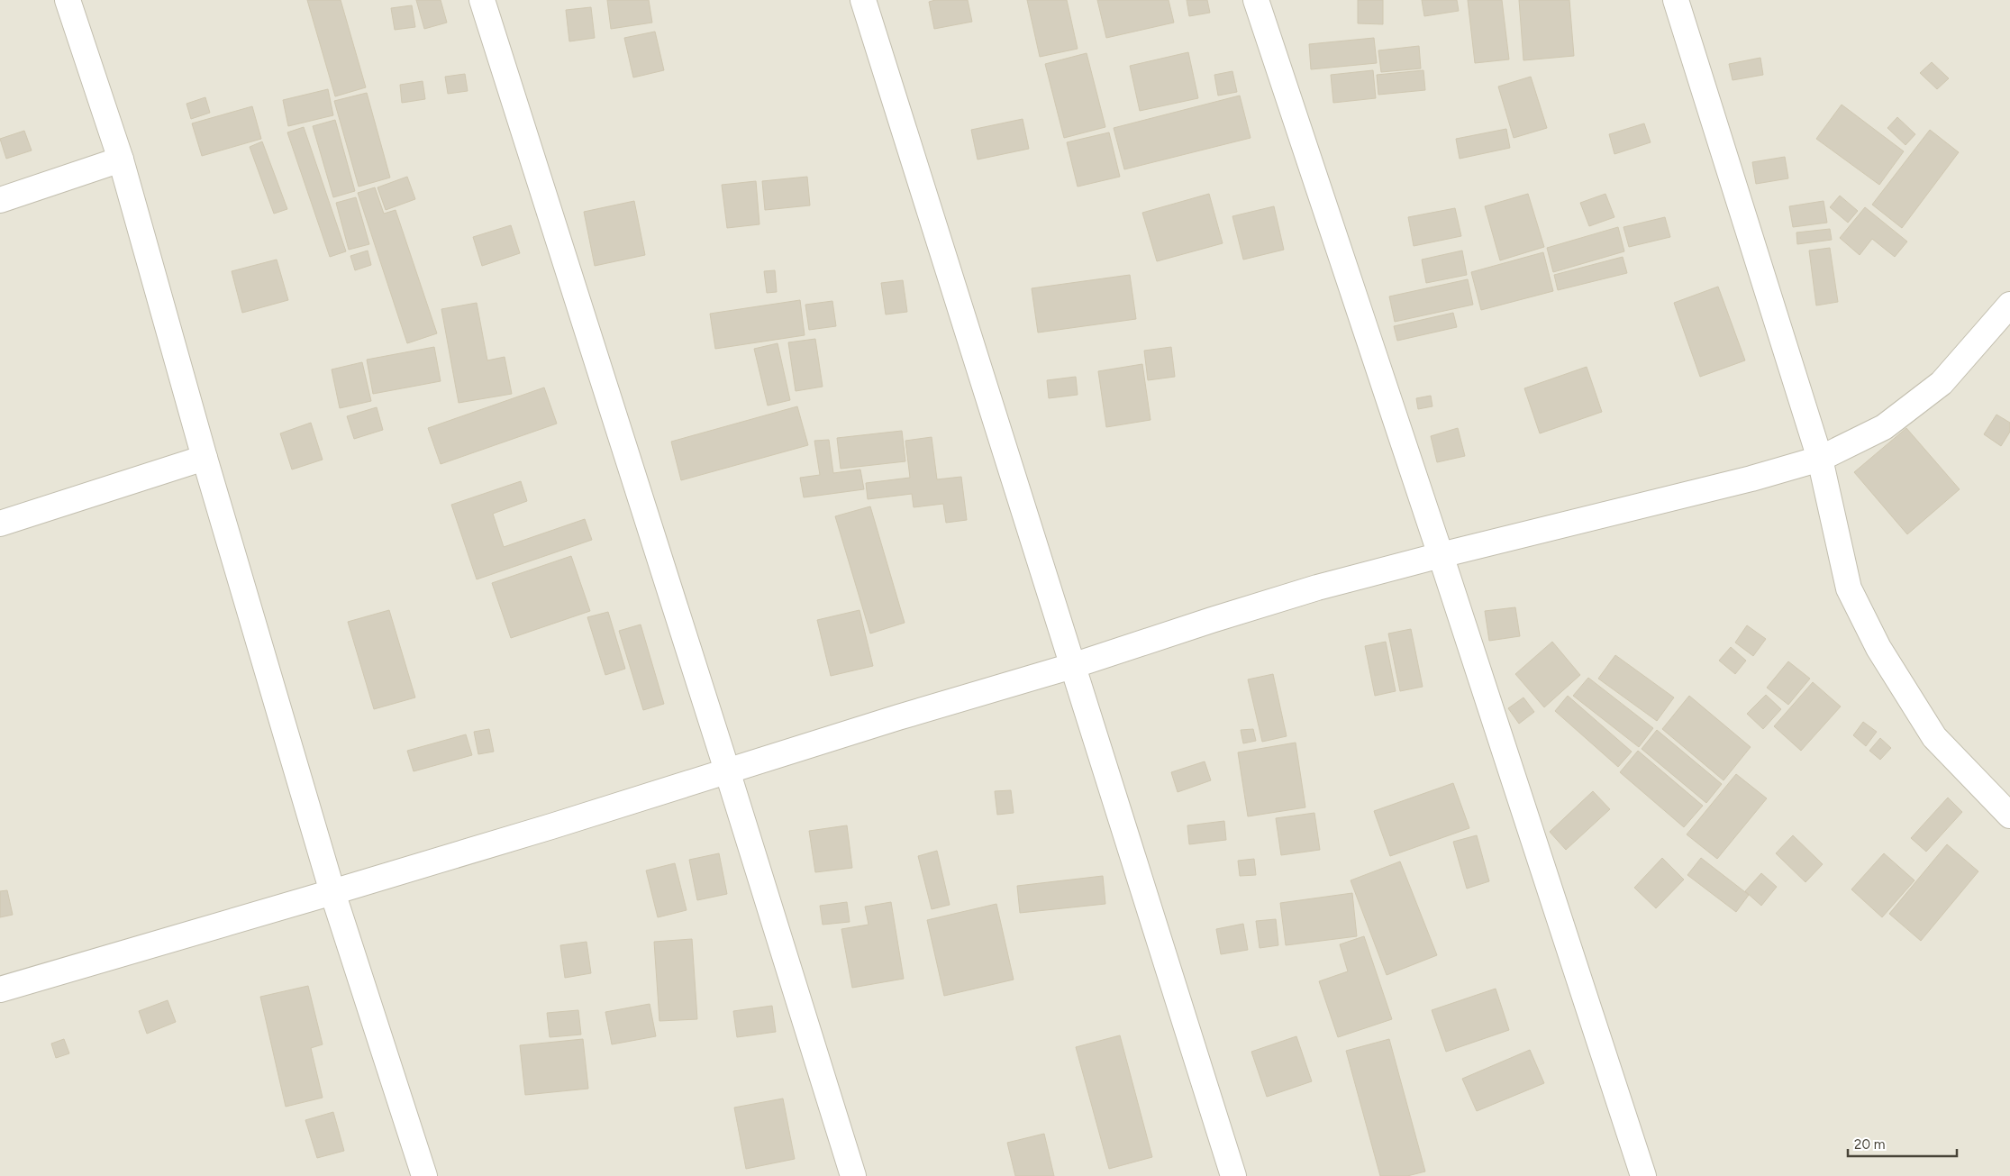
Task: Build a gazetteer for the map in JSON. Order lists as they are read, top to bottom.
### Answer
{
  "scale_bar": "20 m"
}
